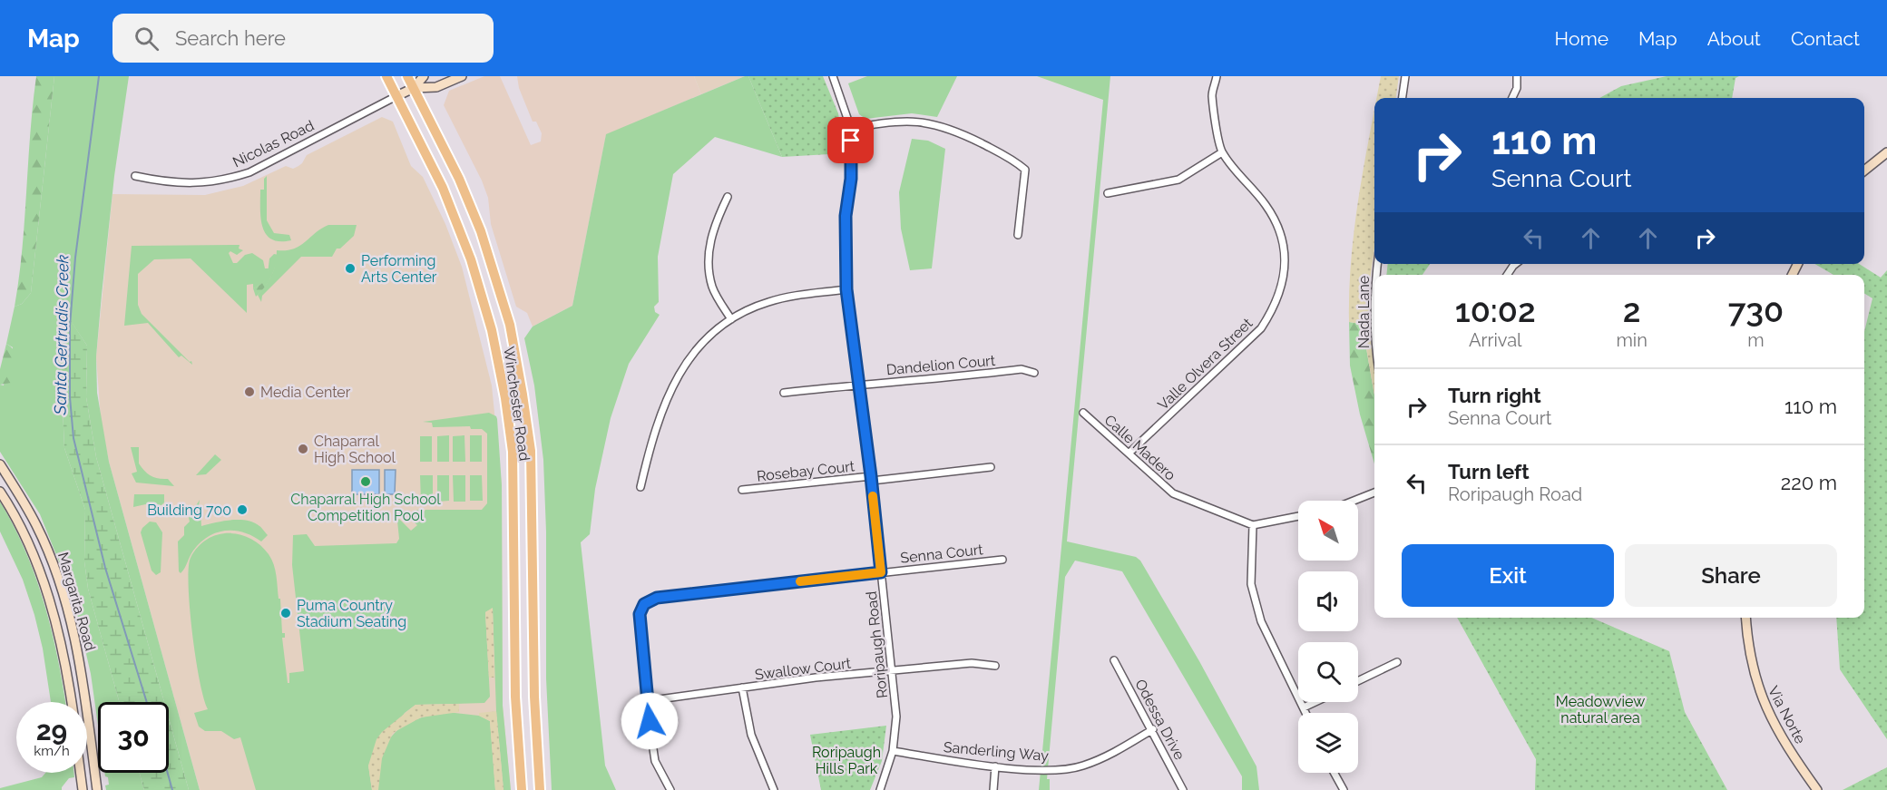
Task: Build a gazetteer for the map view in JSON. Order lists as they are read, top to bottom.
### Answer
{
  "streets": {
    "main road": [
      "Nicolas Road",
      "Winchester Road",
      "Margarita Road",
      "Via Norte"
    ],
    "street": [
      "Nada Lane",
      "Valle Olvera Street",
      "Dandelion Court",
      "Calle Madero",
      "Rosebay Court",
      "Senna Court",
      "Roripaugh Road",
      "Swallow Court",
      "Odessa Drive",
      "Sanderling Way"
    ]
  },
  "crossings": [
    ["Nicolas Road", "Winchester Road"],
    ["Valle Olvera Street", "Calle Madero"],
    ["Dandelion Court", "Roripaugh Road"],
    ["Rosebay Court", "Roripaugh Road"],
    ["Senna Court", "Roripaugh Road"],
    ["Senna Court", "Swallow Court"],
    ["Roripaugh Road", "Swallow Court"],
    ["Roripaugh Road", "Sanderling Way"],
    ["Odessa Drive", "Sanderling Way"]
  ],
  "water": ["Santa Gertrudis Creek"],
  "parks": ["Meadowview natural area", "Roripaugh Hills Park"],
  "places": [
    "Performing Arts Center",
    "Media Center",
    "Chaparral High School",
    "Chaparral High School Competition Pool",
    "Building 700",
    "Puma Country Stadium Seating"
  ],
  "north": "top left",
  "page": {
    "header": "Map",
    "search": "Search here",
    "nav": [
      "Home",
      "Map",
      "About",
      "Contact"
    ],
    "turn": ["110 m", "Senna Court"],
    "eta": [
      "10:02",
      "Arrival",
      "2",
      "min",
      "730",
      "m"
    ],
    "list": [
      {
        "name": "Turn right",
        "note": "Senna Court",
        "value": "110 m"
      },
      {
        "name": "Turn left",
        "note": "Roripaugh Road",
        "value": "220 m"
      }
    ],
    "buttons": ["Exit", "Share"],
    "speed": "29 km/h",
    "limit": "30"
  }
}
